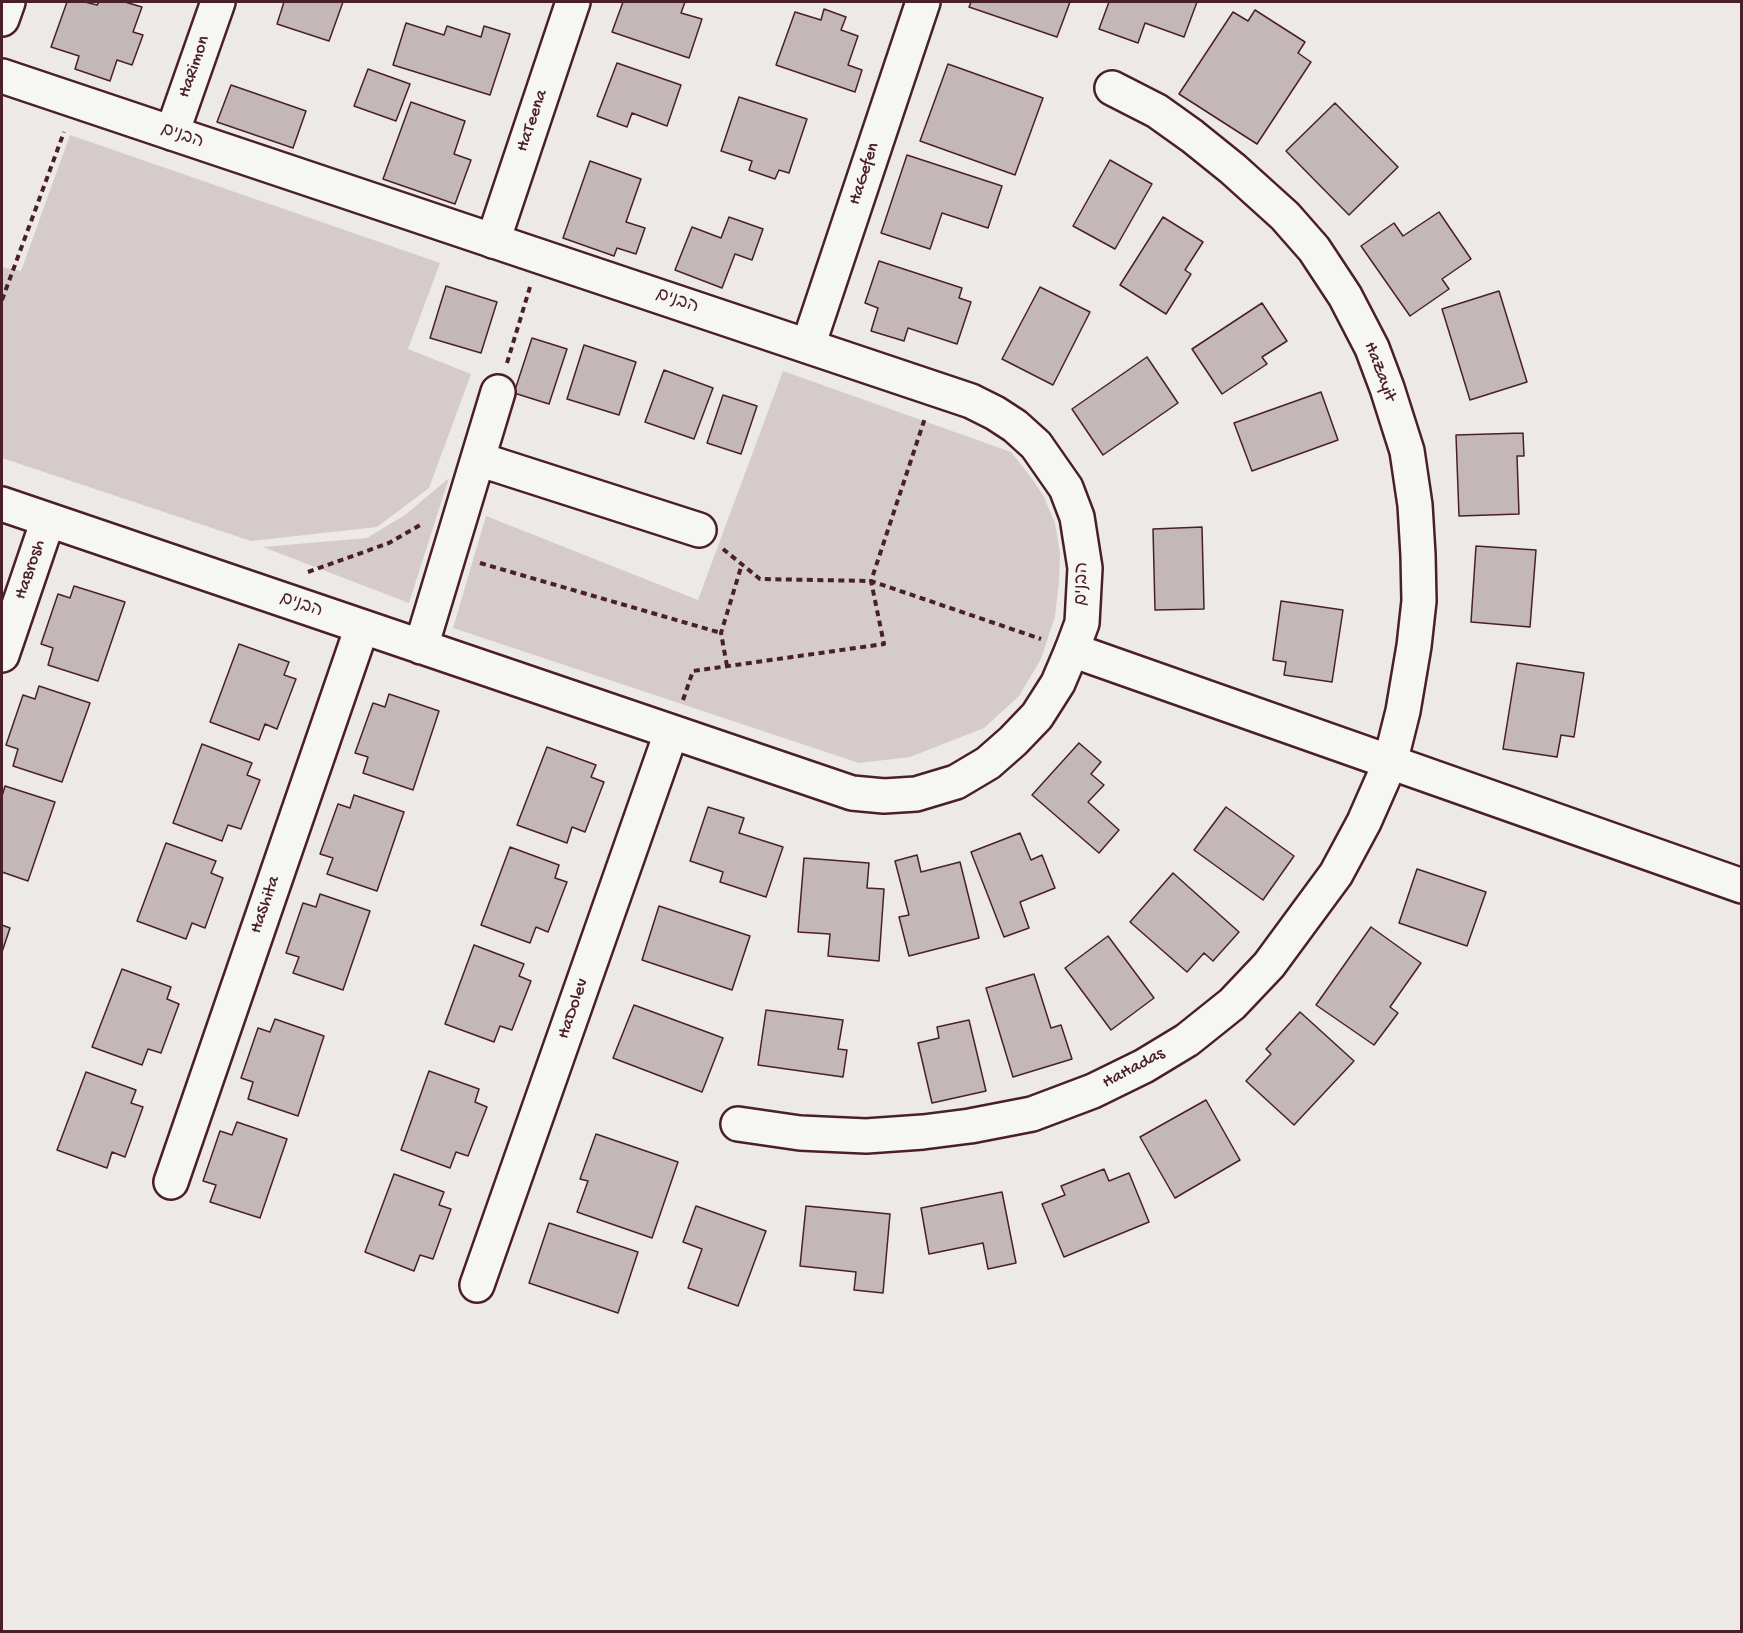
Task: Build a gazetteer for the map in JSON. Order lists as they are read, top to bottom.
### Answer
{
  "streets": {
    "street": [
      "HaRimon",
      "HaTeena",
      "הבנים",
      "HaGefen",
      "HaZayit",
      "HaBrosh",
      "HaShita",
      "HaDolev",
      "HaHadas"
    ]
  },
  "crossings": [
    ["HaRimon", "הבנים"],
    ["HaTeena", "הבנים"],
    ["הבנים", "HaGefen"],
    ["הבנים", "HaBrosh"],
    ["הבנים", "HaShita"],
    ["הבנים", "HaDolev"],
    ["HaZayit", "HaHadas"]
  ]
}
